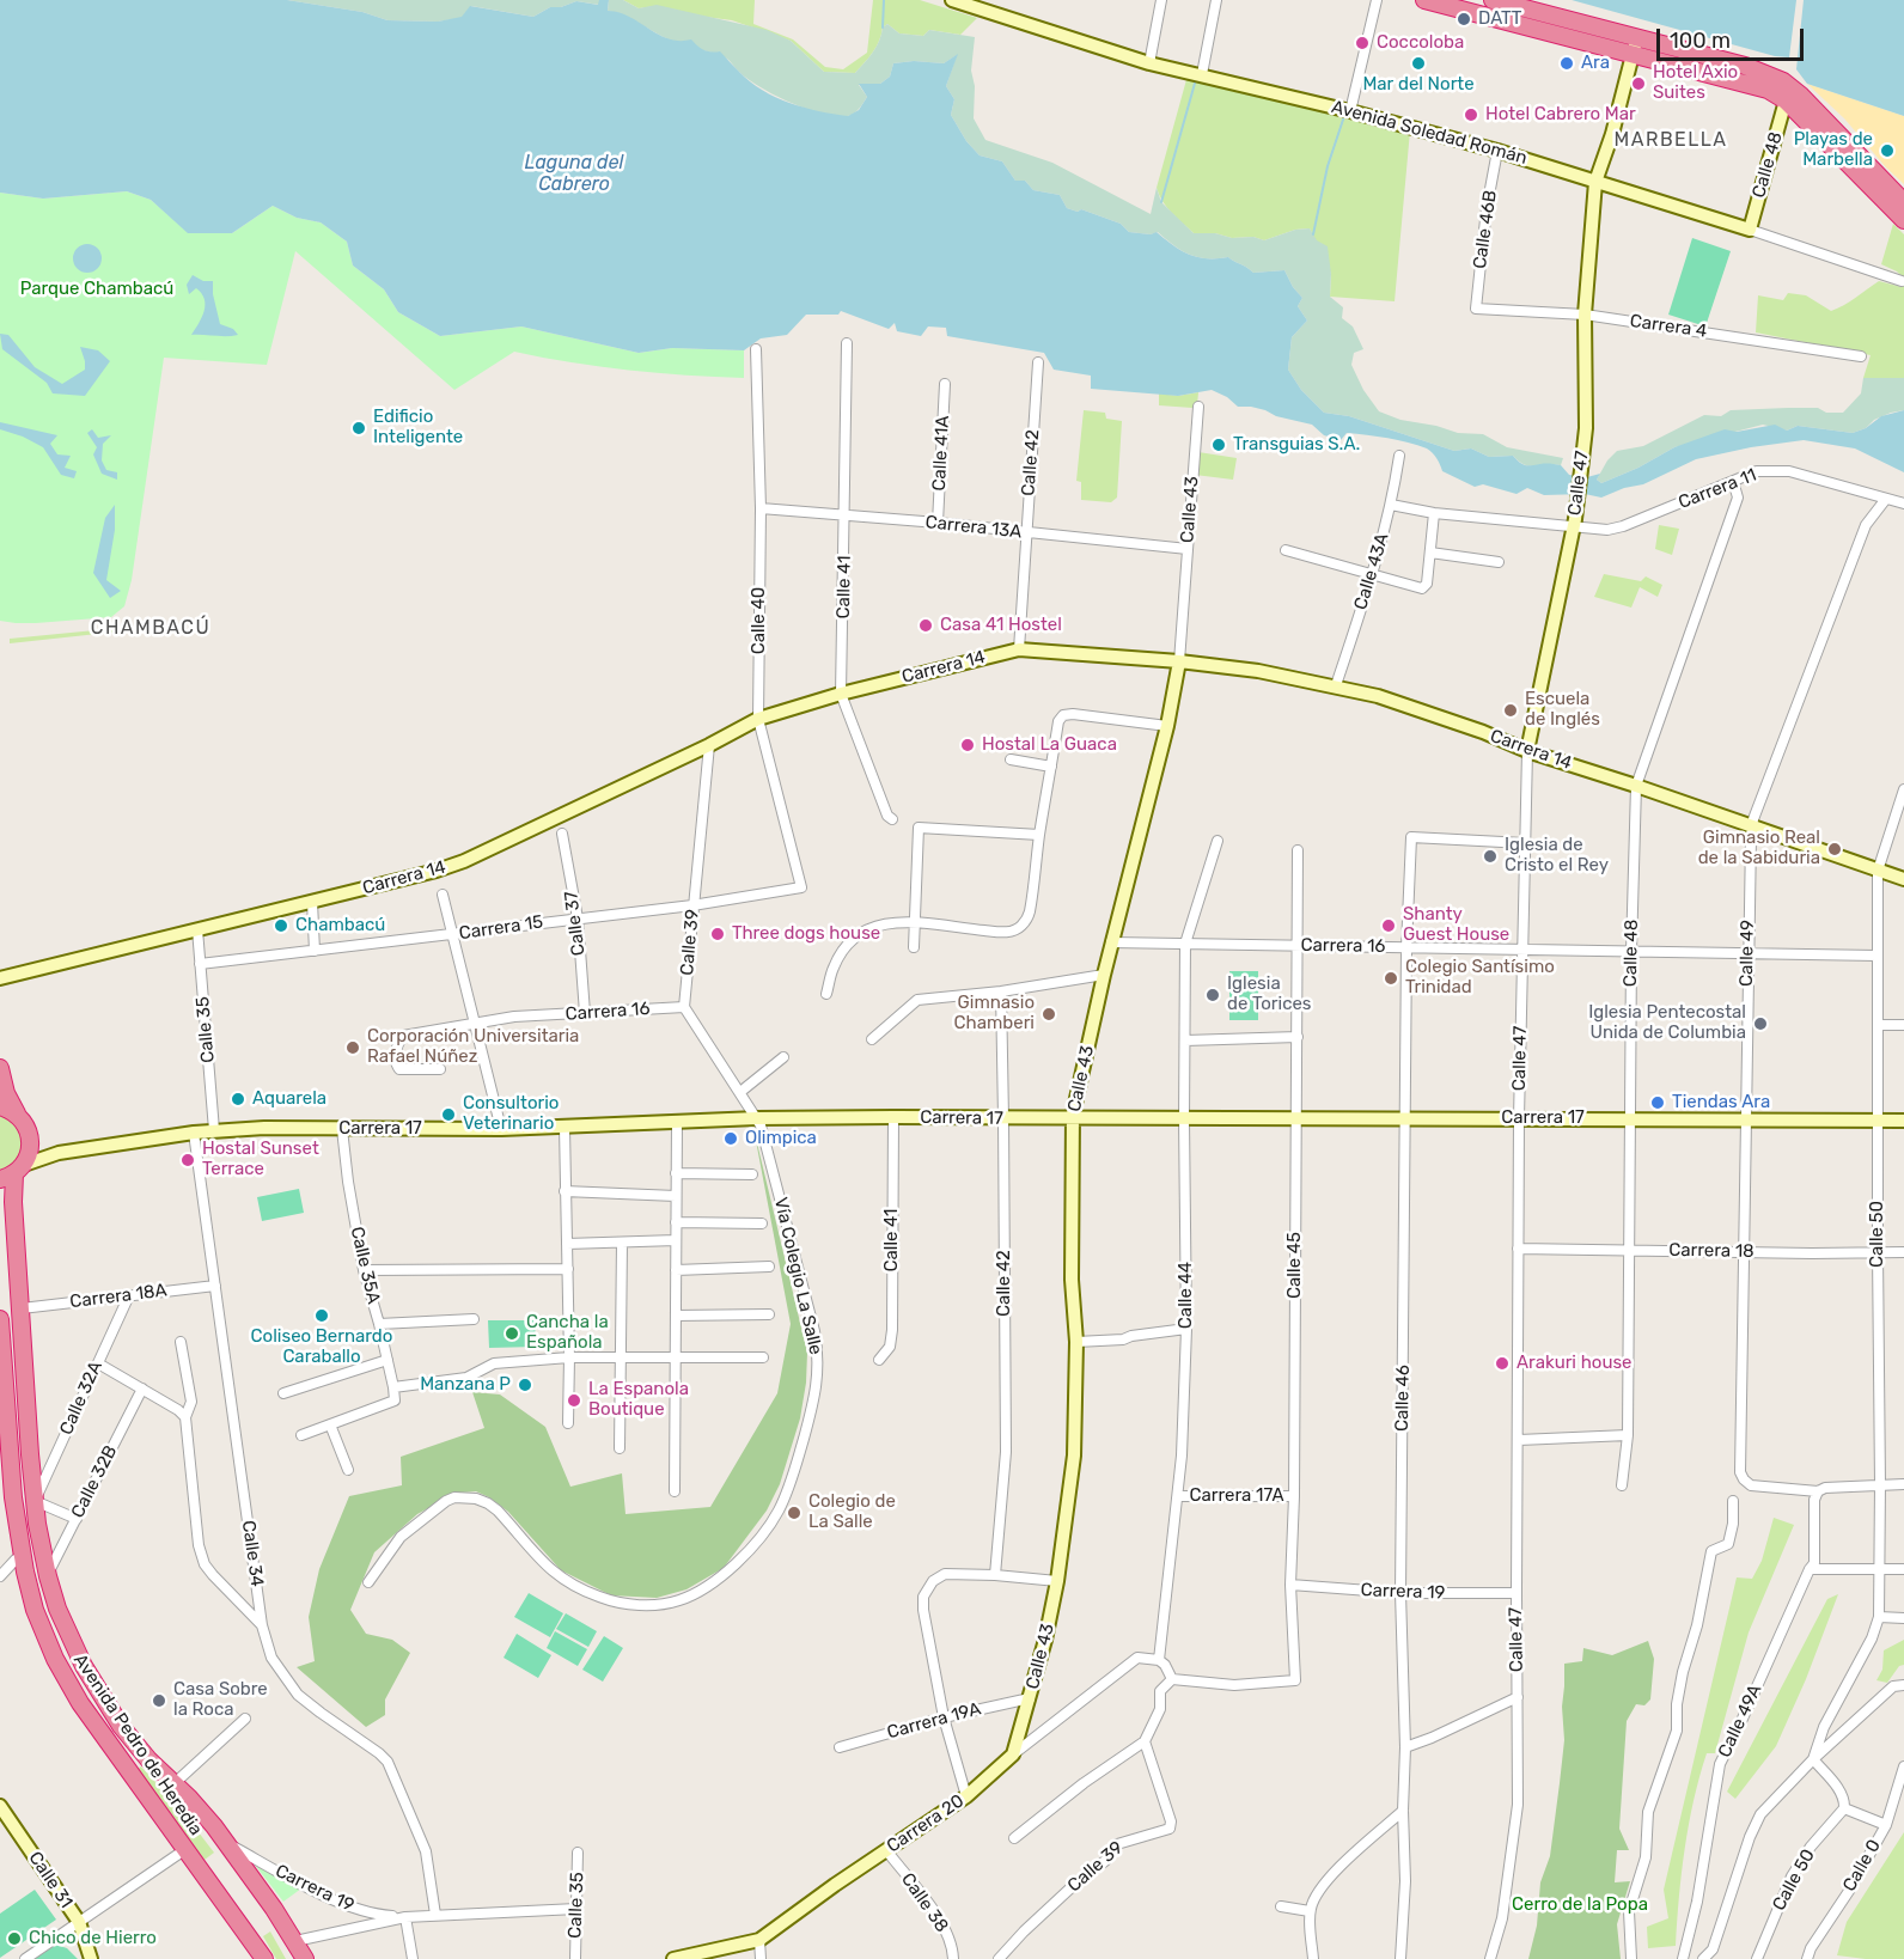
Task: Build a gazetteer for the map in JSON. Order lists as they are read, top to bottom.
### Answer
{
  "streets": {
    "highway": ["Avenida Pedro de Heredia"],
    "main road": [
      "Avenida Soledad Román",
      "Calle 48",
      "Calle 47",
      "Calle 43",
      "Carrera 14",
      "Carrera 17",
      "Carrera 20",
      "Calle 31"
    ],
    "street": [
      "Calle 46B",
      "Carrera 4",
      "Calle 41A",
      "Calle 42",
      "Carrera 11",
      "Carrera 13A",
      "Calle 43A",
      "Calle 41",
      "Calle 40",
      "Calle 37",
      "Carrera 15",
      "Calle 39",
      "Carrera 16",
      "Calle 49",
      "Calle 35",
      "Calle 50",
      "Carrera 18",
      "Calle 35A",
      "Calle 45",
      "Vía Colegio La Salle",
      "Calle 44",
      "Carrera 18A",
      "Calle 32A",
      "Calle 46",
      "Calle 32B",
      "Carrera 17A",
      "Calle 34",
      "Carrera 19",
      "Carrera 19A",
      "Calle 49A",
      "Calle 0",
      "Calle 38"
    ]
  },
  "crossings": [
    ["Avenida Soledad Román", "Calle 48"],
    ["Avenida Soledad Román", "Calle 46B"],
    ["Avenida Soledad Román", "Calle 47"],
    ["Calle 48", "Carrera 11"],
    ["Calle 48", "Carrera 14"],
    ["Calle 48", "Carrera 16"],
    ["Calle 48", "Carrera 17"],
    ["Calle 48", "Carrera 18"],
    ["Calle 46B", "Carrera 4"],
    ["Carrera 4", "Calle 47"],
    ["Calle 41A", "Carrera 13A"],
    ["Calle 42", "Carrera 13A"],
    ["Calle 42", "Carrera 14"],
    ["Calle 42", "Carrera 17"],
    ["Calle 47", "Carrera 11"],
    ["Calle 47", "Carrera 14"],
    ["Calle 47", "Carrera 16"],
    ["Calle 47", "Carrera 17"],
    ["Calle 47", "Carrera 18"],
    ["Calle 47", "Calle 46"],
    ["Calle 47", "Carrera 19"],
    ["Carrera 11", "Calle 43A"],
    ["Carrera 11", "Calle 49"],
    ["Calle 43", "Carrera 13A"],
    ["Calle 43", "Carrera 14"],
    ["Calle 43", "Carrera 16"],
    ["Calle 43", "Carrera 17"],
    ["Calle 43", "Carrera 19A"],
    ["Calle 43", "Carrera 20"],
    ["Carrera 13A", "Calle 41"],
    ["Carrera 13A", "Calle 40"],
    ["Calle 43A", "Carrera 14"],
    ["Calle 41", "Carrera 14"],
    ["Calle 41", "Carrera 17"],
    ["Calle 40", "Carrera 14"],
    ["Calle 40", "Carrera 15"],
    ["Carrera 14", "Calle 39"],
    ["Carrera 14", "Calle 49"],
    ["Carrera 14", "Calle 35"],
    ["Carrera 14", "Calle 50"],
    ["Calle 37", "Carrera 15"],
    ["Calle 37", "Carrera 16"],
    ["Carrera 15", "Calle 39"],
    ["Carrera 15", "Calle 35"],
    ["Calle 39", "Carrera 16"],
    ["Carrera 16", "Calle 49"],
    ["Carrera 16", "Calle 50"],
    ["Carrera 16", "Calle 45"],
    ["Carrera 16", "Calle 44"],
    ["Carrera 16", "Calle 46"],
    ["Calle 49", "Carrera 17"],
    ["Calle 49", "Carrera 18"],
    ["Calle 49", "Calle 49A"],
    ["Calle 35", "Carrera 17"],
    ["Calle 35", "Carrera 19"],
    ["Carrera 17", "Calle 50"],
    ["Carrera 17", "Calle 35A"],
    ["Carrera 17", "Calle 45"],
    ["Carrera 17", "Vía Colegio La Salle"],
    ["Carrera 17", "Calle 44"],
    ["Carrera 17", "Calle 46"],
    ["Carrera 17", "Calle 34"],
    ["Carrera 17", "Avenida Pedro de Heredia"],
    ["Calle 50", "Carrera 18"],
    ["Calle 45", "Carrera 17A"],
    ["Calle 45", "Carrera 19"],
    ["Calle 44", "Carrera 17A"],
    ["Calle 44", "Carrera 20"],
    ["Carrera 18A", "Calle 32A"],
    ["Carrera 18A", "Calle 34"],
    ["Carrera 18A", "Avenida Pedro de Heredia"],
    ["Calle 32A", "Avenida Pedro de Heredia"],
    ["Calle 46", "Carrera 19"],
    ["Calle 32B", "Avenida Pedro de Heredia"],
    ["Calle 34", "Carrera 19"],
    ["Carrera 19", "Avenida Pedro de Heredia"],
    ["Carrera 20", "Calle 38"]
  ],
  "districts": ["MARBELLA", "CHAMBACÚ"],
  "water": ["Laguna del Cabrero"],
  "parks": ["Parque Chambacú", "Cerro de la Popa"],
  "places": [
    "DATT",
    "Coccoloba",
    "Mar del Norte",
    "Ara",
    "Hotel Axio Suites",
    "Hotel Cabrero Mar",
    "Playas de Marbella",
    "Edificio Inteligente",
    "Transguias S.A.",
    "Casa 41 Hostel",
    "Escuela de Inglés",
    "Hostal La Guaca",
    "Gimnasio Real de la Sabiduria",
    "Iglesia de Cristo el Rey",
    "Chambacú",
    "Shanty Guest House",
    "Three dogs house",
    "Colegio Santísimo Trinidad",
    "Iglesia de Torices",
    "Gimnasio Chamberi",
    "Iglesia Pentecostal Unida de Columbia",
    "Corporación Universitaria Rafael Núñez",
    "Aquarela",
    "Tiendas Ara",
    "Consultorio Veterinario",
    "Olimpica",
    "Hostal Sunset Terrace",
    "Coliseo Bernardo Caraballo",
    "Cancha la Española",
    "Arakuri house",
    "Manzana P",
    "La Espanola Boutique",
    "Colegio de La Salle",
    "Casa Sobre la Roca",
    "Chico de Hierro"
  ],
  "scale_bar": "100 m"
}
